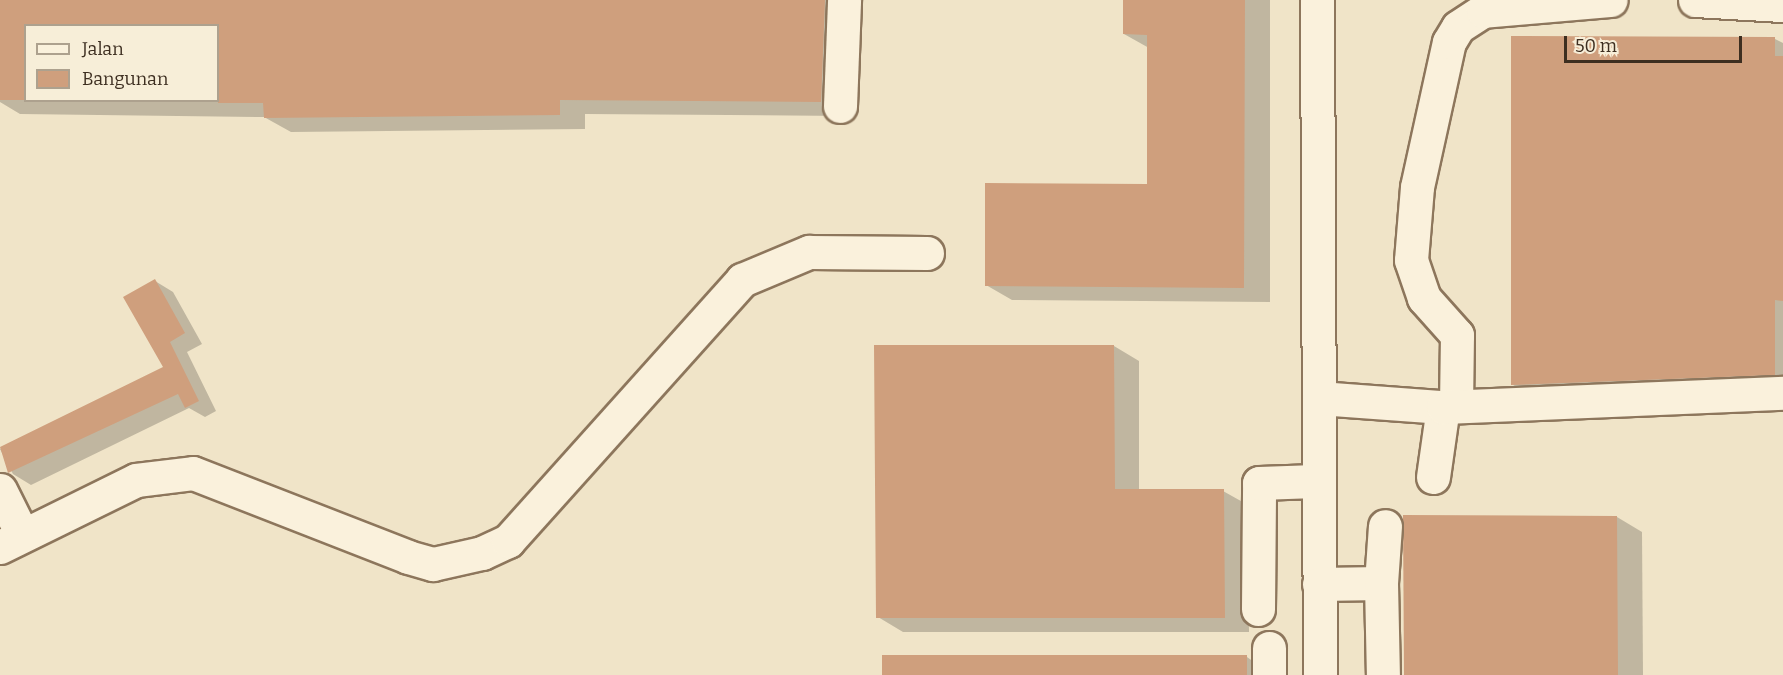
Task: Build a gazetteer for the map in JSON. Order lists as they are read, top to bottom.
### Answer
{
  "legend": ["Jalan", "Bangunan"],
  "scale_bar": "50 m"
}
